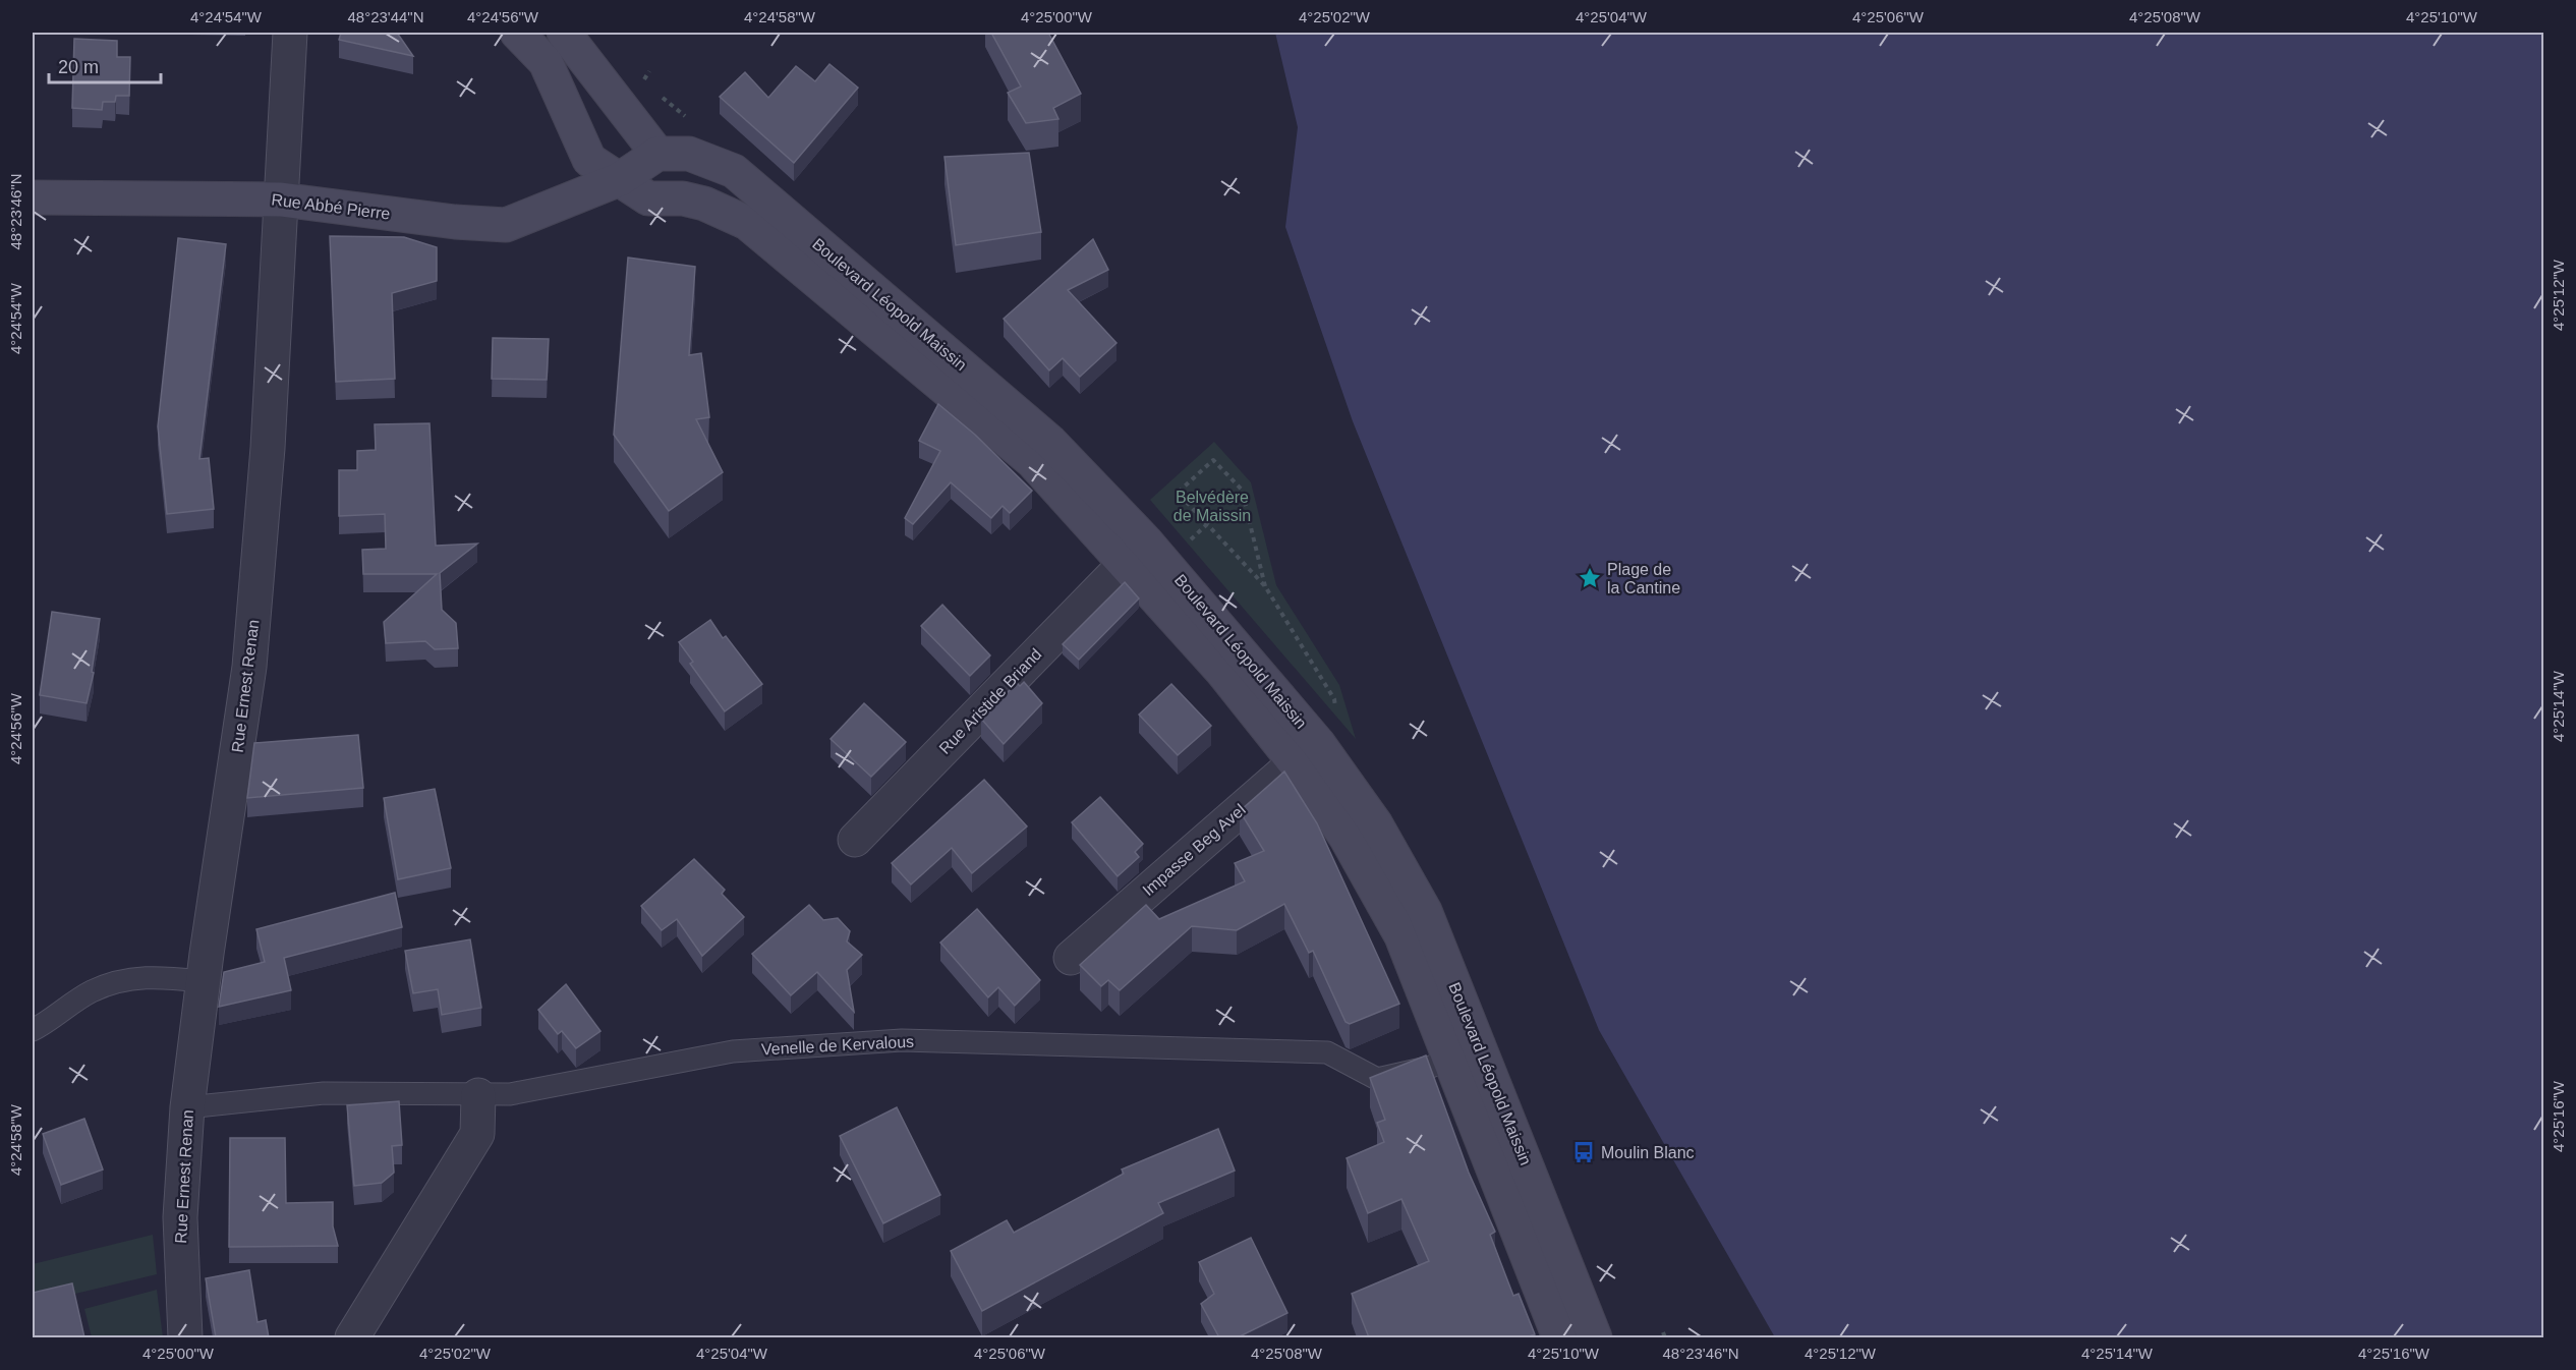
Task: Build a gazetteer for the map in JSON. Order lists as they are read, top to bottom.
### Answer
{
  "streets": {
    "street": [
      "Rue Abbé Pierre",
      "Boulevard Léopold Maissin",
      "Rue Ernest Renan",
      "Rue Aristide Briand",
      "Impasse Beg Avel"
    ],
    "lane": ["Venelle de Kervalous"]
  },
  "crossings": [
    ["Rue Abbé Pierre", "Boulevard Léopold Maissin"],
    ["Rue Abbé Pierre", "Rue Ernest Renan"],
    ["Boulevard Léopold Maissin", "Rue Aristide Briand"],
    ["Boulevard Léopold Maissin", "Impasse Beg Avel"],
    ["Boulevard Léopold Maissin", "Venelle de Kervalous"],
    ["Rue Ernest Renan", "Venelle de Kervalous"]
  ],
  "parks": ["Belvédère de Maissin"],
  "places": {
    "place": ["Plage de la Cantine"],
    "bus stop": ["Moulin Blanc"]
  },
  "scale_bar": "20 m",
  "coordinates": [
    "4°24'54\"W",
    "48°23'44\"N",
    "4°24'56\"W",
    "4°24'58\"W",
    "4°25'00\"W",
    "4°25'02\"W",
    "4°25'04\"W",
    "4°25'06\"W",
    "4°25'08\"W",
    "4°25'10\"W",
    "48°23'46\"N",
    "4°25'12\"W",
    "4°25'14\"W",
    "4°25'16\"W"
  ]
}
